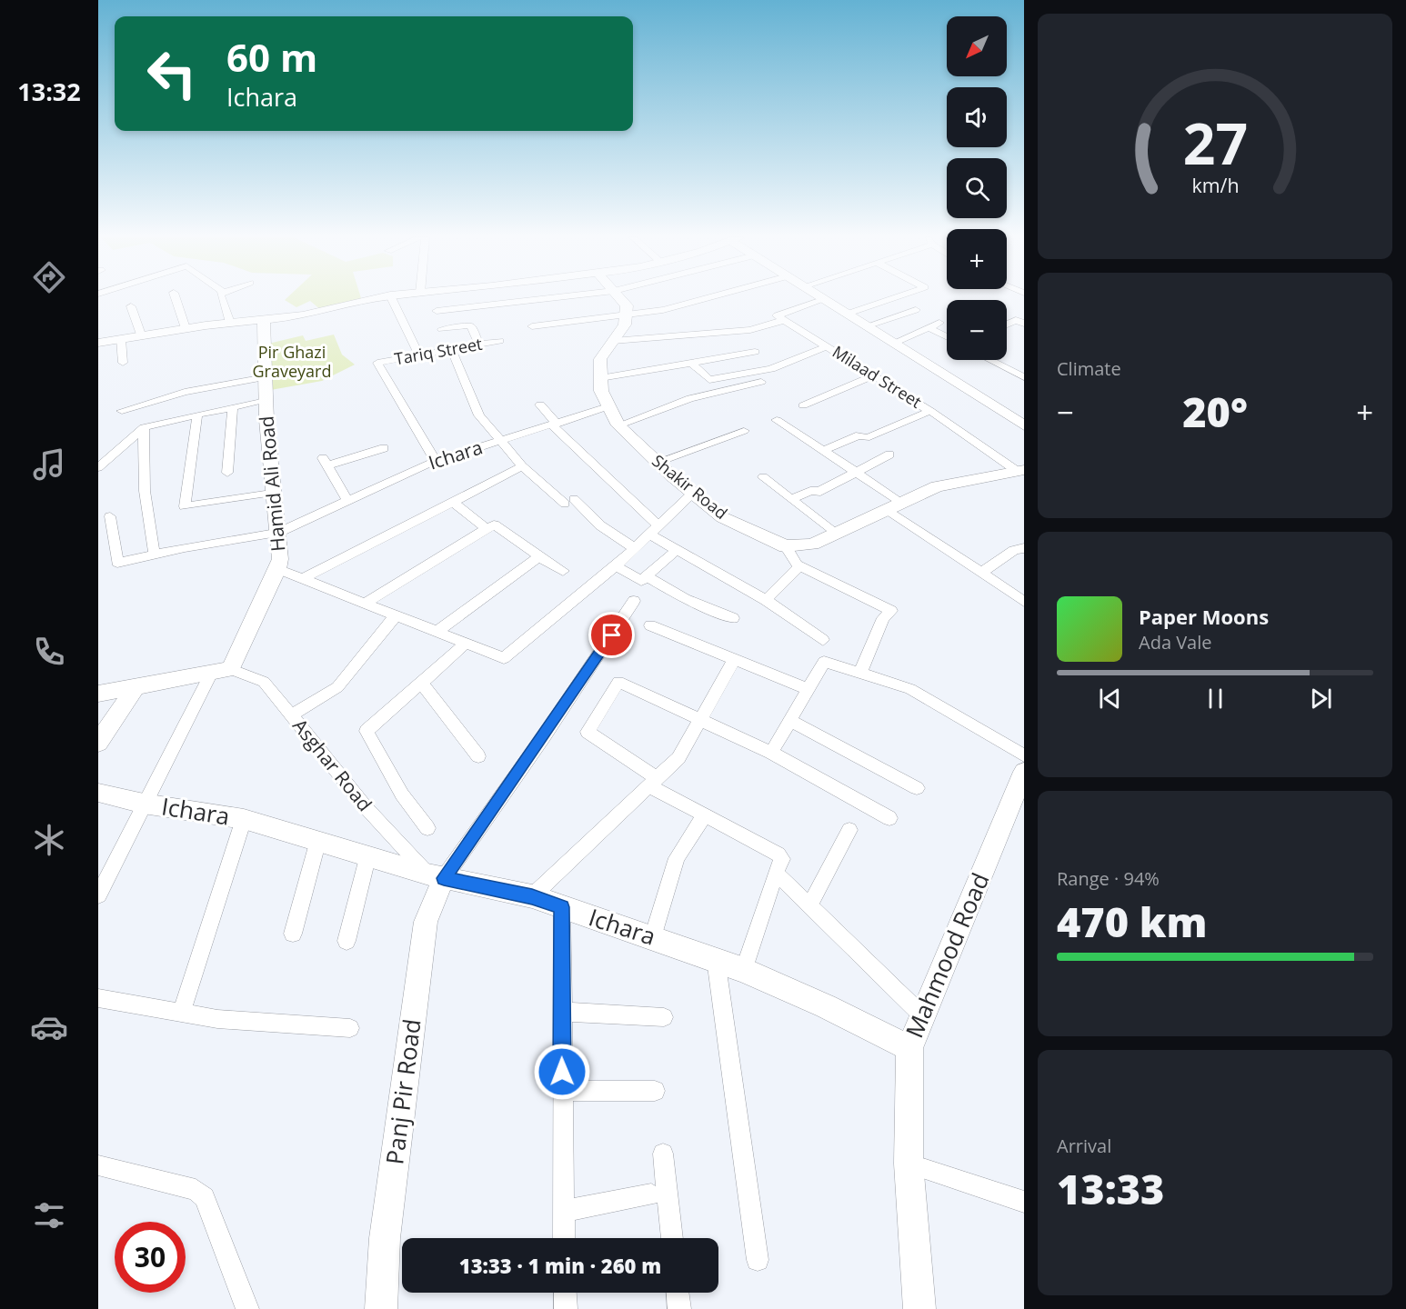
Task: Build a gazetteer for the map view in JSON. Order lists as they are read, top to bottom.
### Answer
{
  "streets": {
    "street": [
      "Tariq Street",
      "Milaad Street",
      "Ichara",
      "Hamid Ali Road",
      "Shakir Road",
      "Asghar Road",
      "Mahmood Road",
      "Panj Pir Road"
    ]
  },
  "crossings": [
    ["Tariq Street", "Ichara"],
    ["Milaad Street", "Shakir Road"],
    ["Ichara", "Hamid Ali Road"],
    ["Ichara", "Shakir Road"],
    ["Ichara", "Asghar Road"],
    ["Ichara", "Mahmood Road"],
    ["Ichara", "Panj Pir Road"],
    ["Hamid Ali Road", "Asghar Road"],
    ["Asghar Road", "Panj Pir Road"]
  ],
  "parks": ["Pir Ghazi Graveyard"],
  "north": "bottom left",
  "page": {
    "tabs": "13:32",
    "map_buttons": ["+", "−"],
    "turn": ["60 m", "Ichara"],
    "tile": [
      "Climate",
      ["Range · 94%", "470 km"],
      ["Arrival", "13:33"]
    ],
    "heat": ["−", "20°", "+"],
    "song": ["Paper Moons", "Ada Vale"],
    "limit": "30",
    "trip": "13:33 · 1 min · 260 m",
    "gauge": ["27", "km/h"]
  }
}
